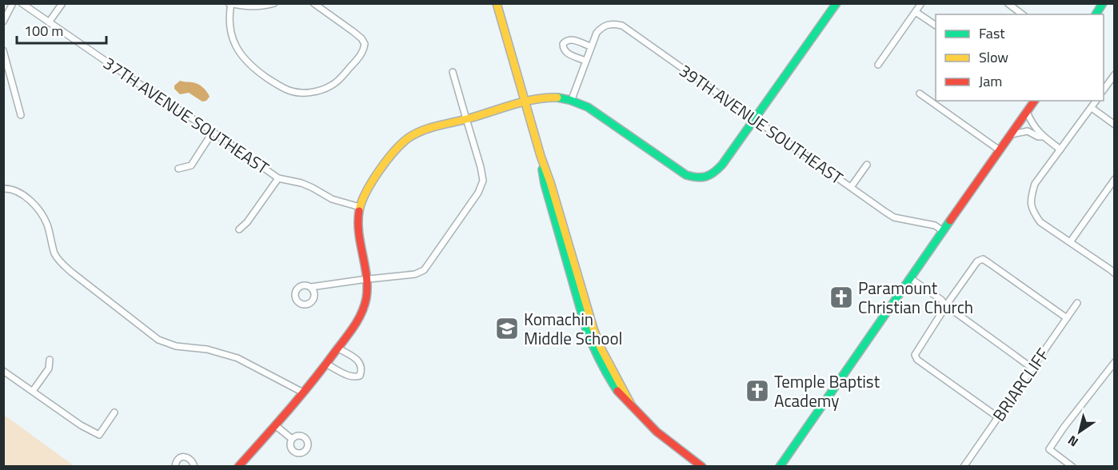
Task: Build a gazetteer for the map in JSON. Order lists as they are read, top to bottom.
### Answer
{
  "streets": {
    "street": ["37TH AVENUE SOUTHEAST", "39TH AVENUE SOUTHEAST", "BRIARCLIFF"]
  },
  "places": {
    "church": ["Paramount Christian Church", "Temple Baptist Academy"],
    "school or university": ["Komachin Middle School"]
  },
  "legend": ["Fast", "Slow", "Jam"],
  "scale_bar": "100 m",
  "north": "bottom left"
}
